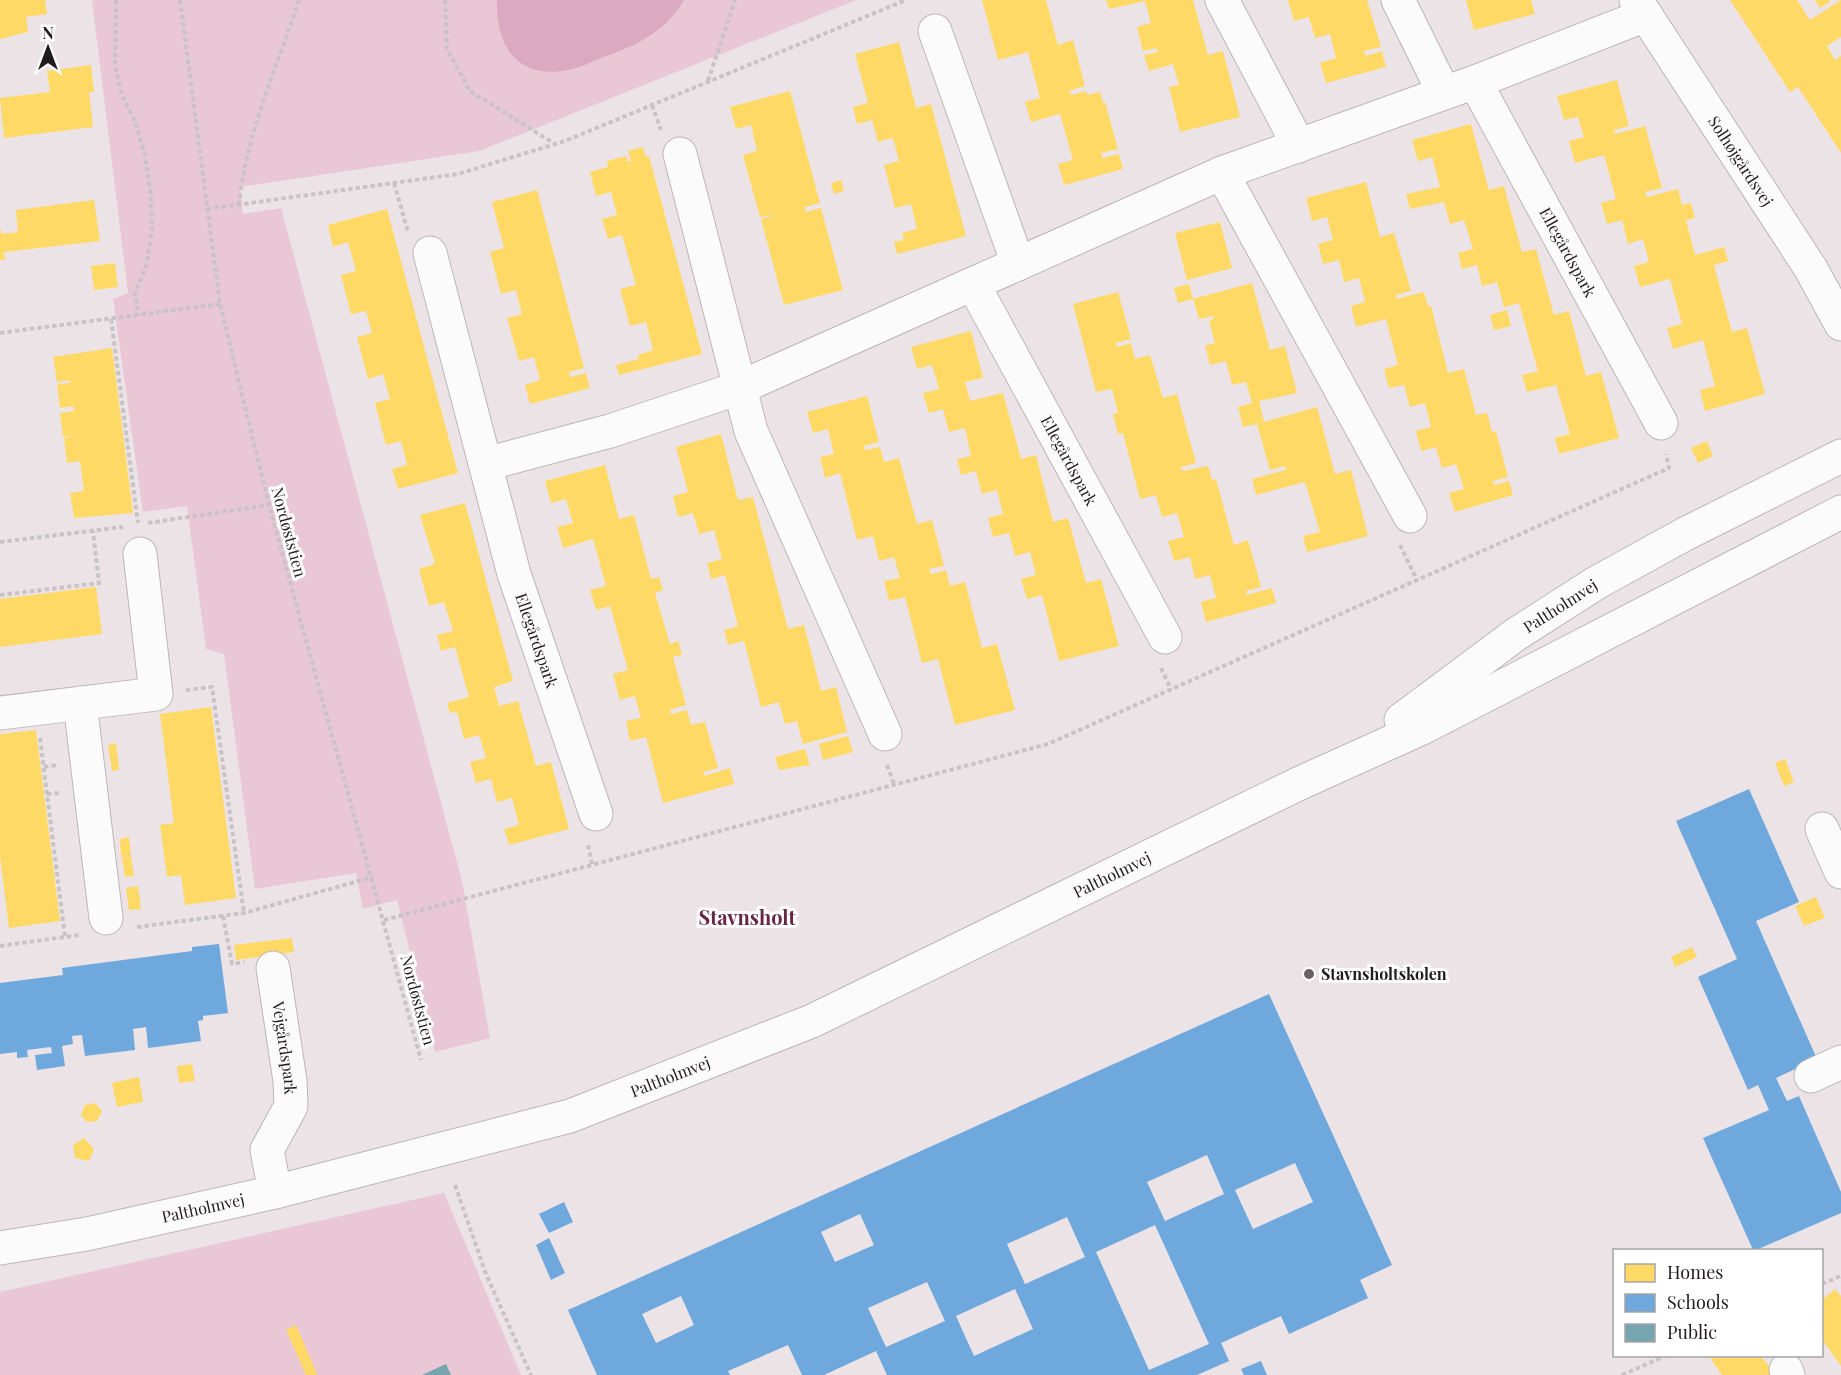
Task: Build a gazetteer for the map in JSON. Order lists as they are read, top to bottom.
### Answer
{
  "streets": {
    "street": [
      "Solhøjgårdsvej",
      "Ellegårdspark",
      "Paltholmvej",
      "Vejgårdspark"
    ],
    "path": ["Nordøststien"]
  },
  "crossings": [
    ["Paltholmvej", "Vejgårdspark"]
  ],
  "districts": ["Stavnsholt"],
  "places": ["Stavnsholtskolen"],
  "legend": ["Homes", "Schools", "Public"],
  "north": "top"
}
